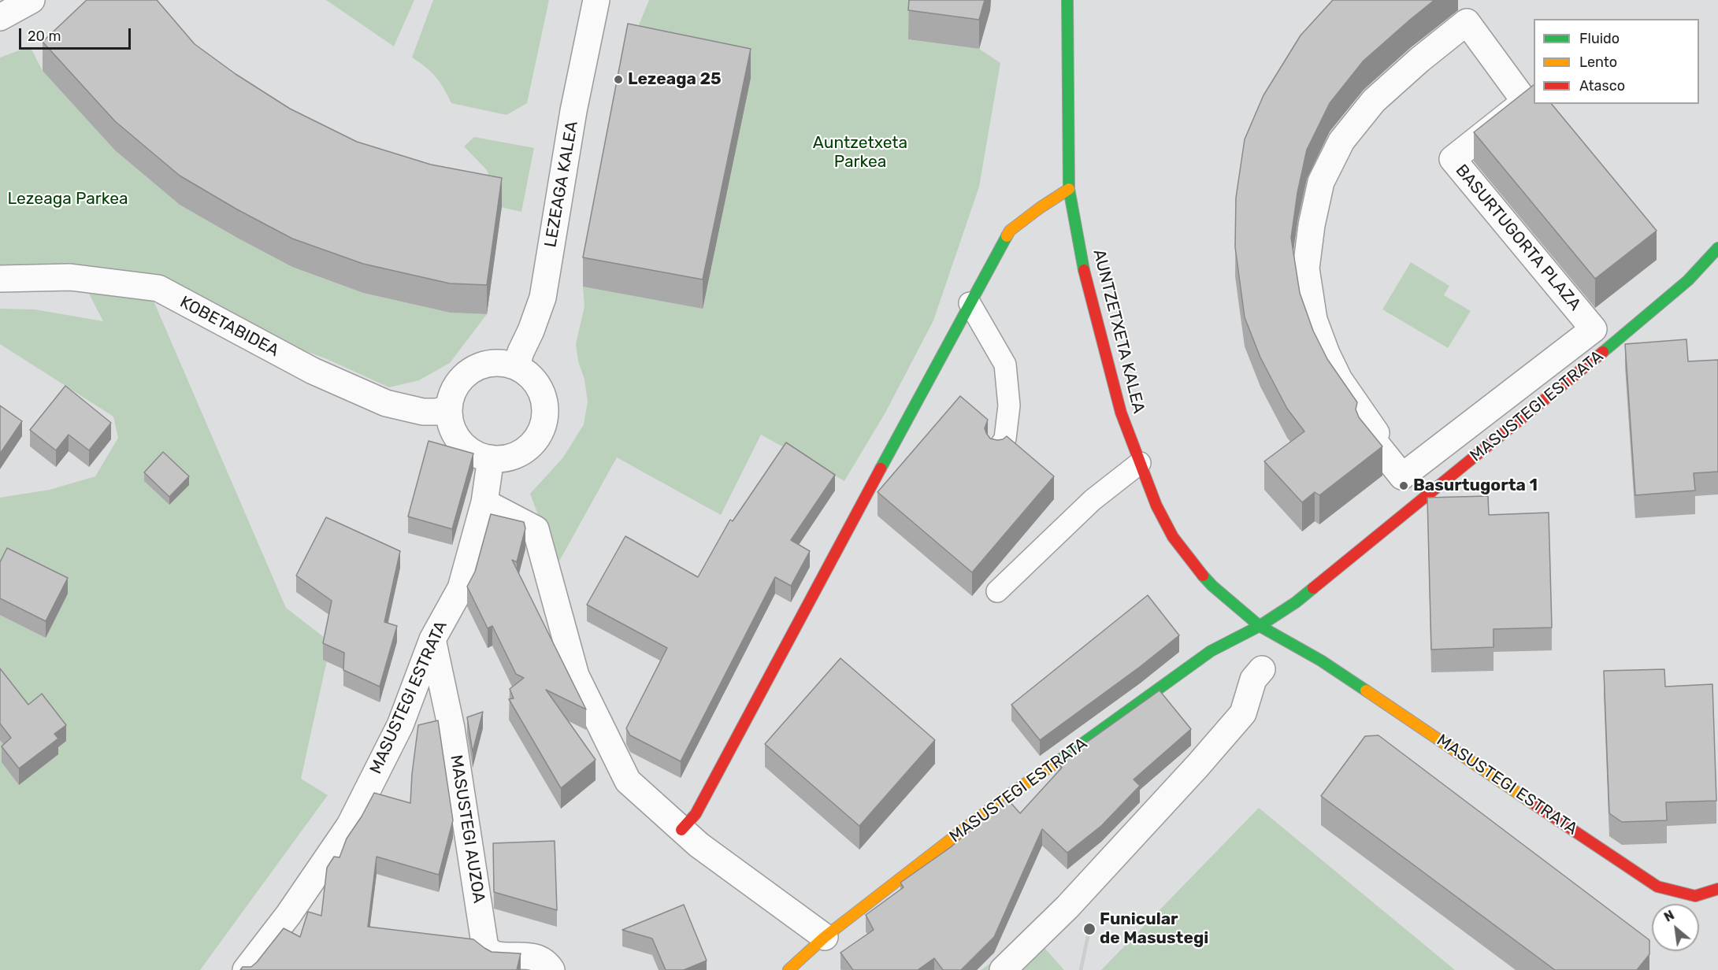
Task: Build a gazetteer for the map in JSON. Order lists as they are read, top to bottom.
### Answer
{
  "streets": {
    "street": [
      "LEZEAGA KALEA",
      "BASURTUGORTA PLAZA",
      "KOBETABIDEA",
      "AUNTZETXETA KALEA",
      "MASUSTEGI ESTRATA",
      "MASUSTEGI AUZOA"
    ]
  },
  "crossings": [
    ["LEZEAGA KALEA", "KOBETABIDEA"],
    ["AUNTZETXETA KALEA", "MASUSTEGI ESTRATA"],
    ["MASUSTEGI ESTRATA", "MASUSTEGI AUZOA"]
  ],
  "parks": ["Auntzetxeta Parkea", "Lezeaga Parkea"],
  "places": ["Lezeaga 25", "Basurtugorta 1", "Funicular de Masustegi"],
  "legend": ["Fluido", "Lento", "Atasco"],
  "scale_bar": "20 m",
  "north": "top left"
}
